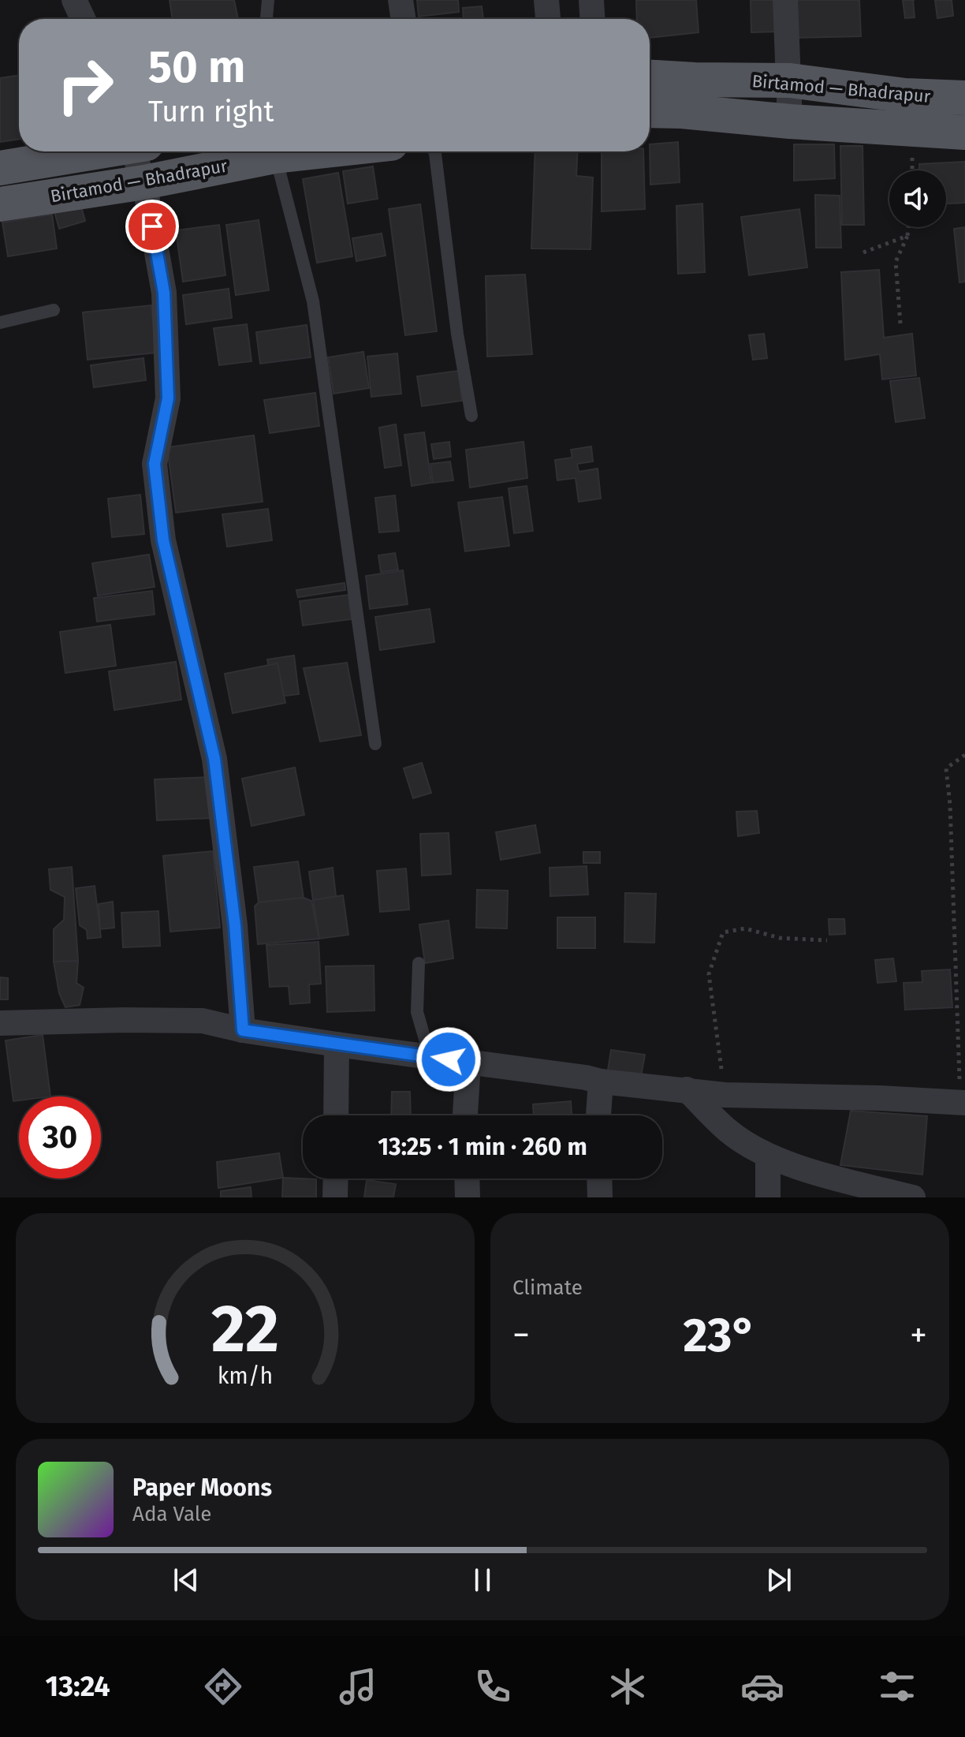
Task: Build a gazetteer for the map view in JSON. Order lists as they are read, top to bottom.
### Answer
{
  "streets": {
    "main road": ["Birtamod — Bhadrapur"]
  },
  "page": {
    "turn": ["50 m", "Turn right"],
    "limit": "30",
    "trip": "13:25 · 1 min · 260 m",
    "tile": "Climate",
    "heat": ["−", "23°", "+"],
    "song": ["Paper Moons", "Ada Vale"],
    "tabs": "13:24",
    "gauge": ["22", "km/h"]
  }
}
